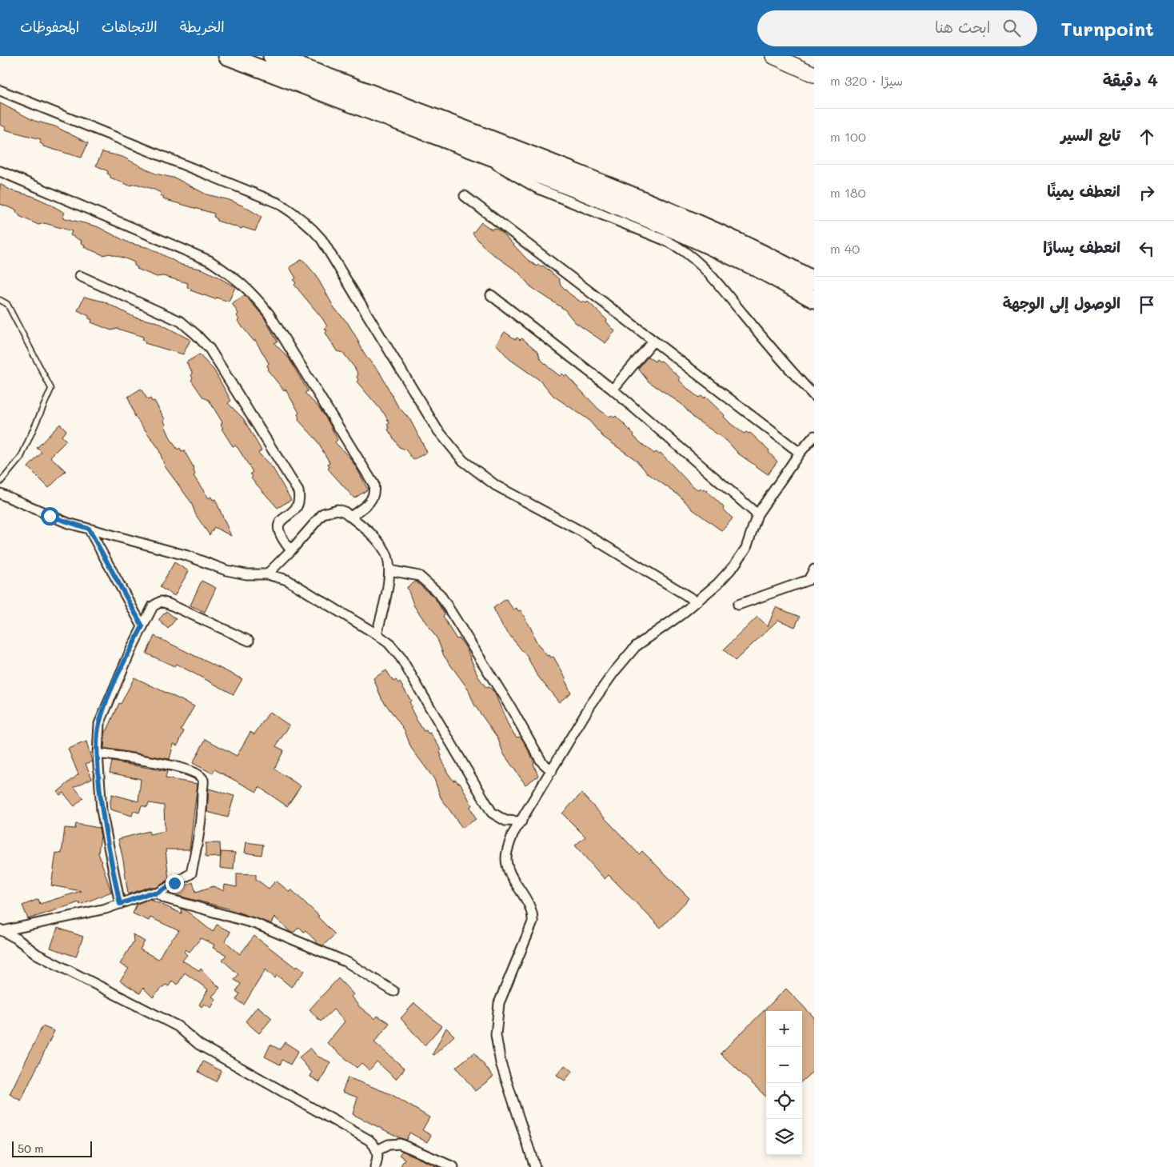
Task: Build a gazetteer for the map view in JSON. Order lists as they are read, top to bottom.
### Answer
{
  "scale_bar": "50 m",
  "page": {
    "header": "Turnpoint",
    "search": "ابحث هنا",
    "nav": ["الخريطة", "الاتجاهات", "المحفوظات"],
    "heading": ["4 دقيقة", "سيرًا · 320 m"],
    "list": [
      ["تابع السير", "100 m"],
      ["انعطف يمينًا", "180 m"],
      ["انعطف يسارًا", "40 m"],
      "الوصول إلى الوجهة"
    ],
    "map_buttons": ["+", "−"],
    "scale": "50 m"
  }
}
